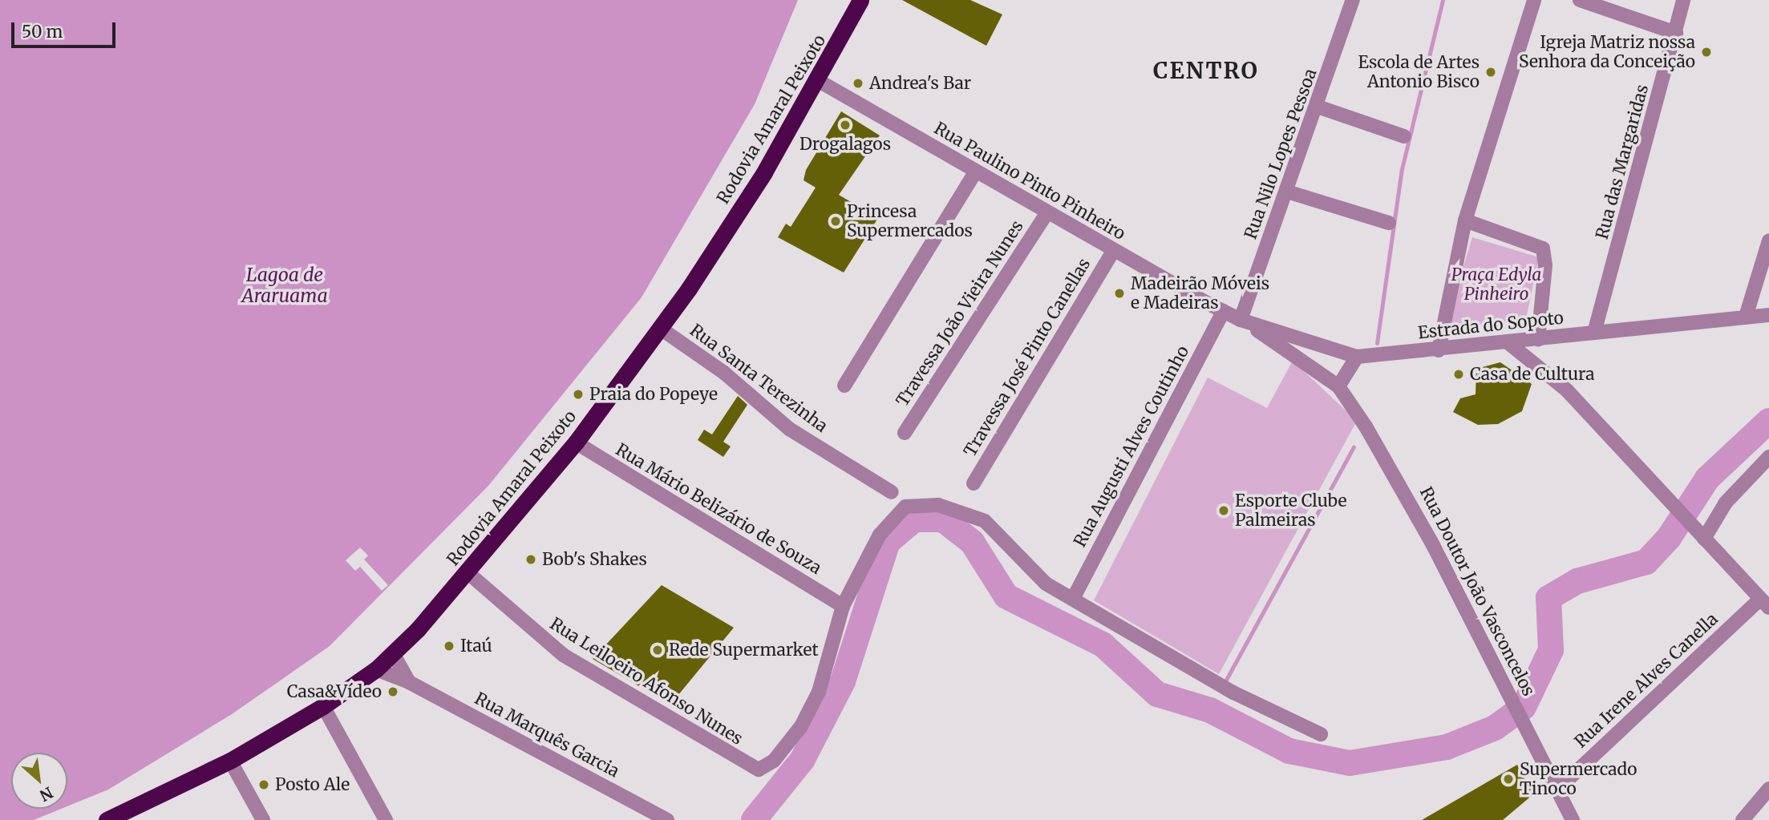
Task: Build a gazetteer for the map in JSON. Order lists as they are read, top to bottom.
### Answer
{
  "streets": {
    "highway": ["Rodovia Amaral Peixoto"],
    "street": [
      "Rua Nilo Lopes Pessoa",
      "Rua das Margaridas",
      "Rua Paulino Pinto Pinheiro",
      "Travessa João Vieira Nunes",
      "Estrada do Sopoto",
      "Travessa José Pinto Canellas",
      "Rua Santa Terezinha",
      "Rua Augusti Alves Coutinho",
      "Rua Mário Belizário de Souza",
      "Rua Doutor João Vasconcelos",
      "Rua Irene Alves Canella",
      "Rua Leiloeiro Afonso Nunes",
      "Rua Marquês Garcia"
    ]
  },
  "crossings": [
    ["Rodovia Amaral Peixoto", "Rua Paulino Pinto Pinheiro"],
    ["Rodovia Amaral Peixoto", "Rua Santa Terezinha"],
    ["Rodovia Amaral Peixoto", "Rua Mário Belizário de Souza"],
    ["Rodovia Amaral Peixoto", "Rua Leiloeiro Afonso Nunes"],
    ["Rodovia Amaral Peixoto", "Rua Marquês Garcia"],
    ["Rua Nilo Lopes Pessoa", "Estrada do Sopoto"],
    ["Rua das Margaridas", "Estrada do Sopoto"],
    ["Rua Paulino Pinto Pinheiro", "Travessa João Vieira Nunes"],
    ["Rua Paulino Pinto Pinheiro", "Estrada do Sopoto"],
    ["Rua Paulino Pinto Pinheiro", "Travessa José Pinto Canellas"],
    ["Rua Paulino Pinto Pinheiro", "Rua Augusti Alves Coutinho"],
    ["Estrada do Sopoto", "Rua Augusti Alves Coutinho"],
    ["Rua Mário Belizário de Souza", "Rua Leiloeiro Afonso Nunes"],
    ["Rua Doutor João Vasconcelos", "Rua Irene Alves Canella"]
  ],
  "districts": ["CENTRO"],
  "water": ["Lagoa de Araruama"],
  "parks": ["Praça Edyla Pinheiro"],
  "places": [
    "Igreja Matriz nossa Senhora da Conceição",
    "Escola de Artes Antonio Bisco",
    "Andrea's Bar",
    "Drogalagos",
    "Princesa Supermercados",
    "Madeirão Móveis e Madeiras",
    "Casa de Cultura",
    "Praia do Popeye",
    "Esporte Clube Palmeiras",
    "Bob's Shakes",
    "Itaú",
    "Rede Supermarket",
    "Casa&Vídeo",
    "Supermercado Tinoco",
    "Posto Ale"
  ],
  "scale_bar": "50 m",
  "north": "bottom right"
}
